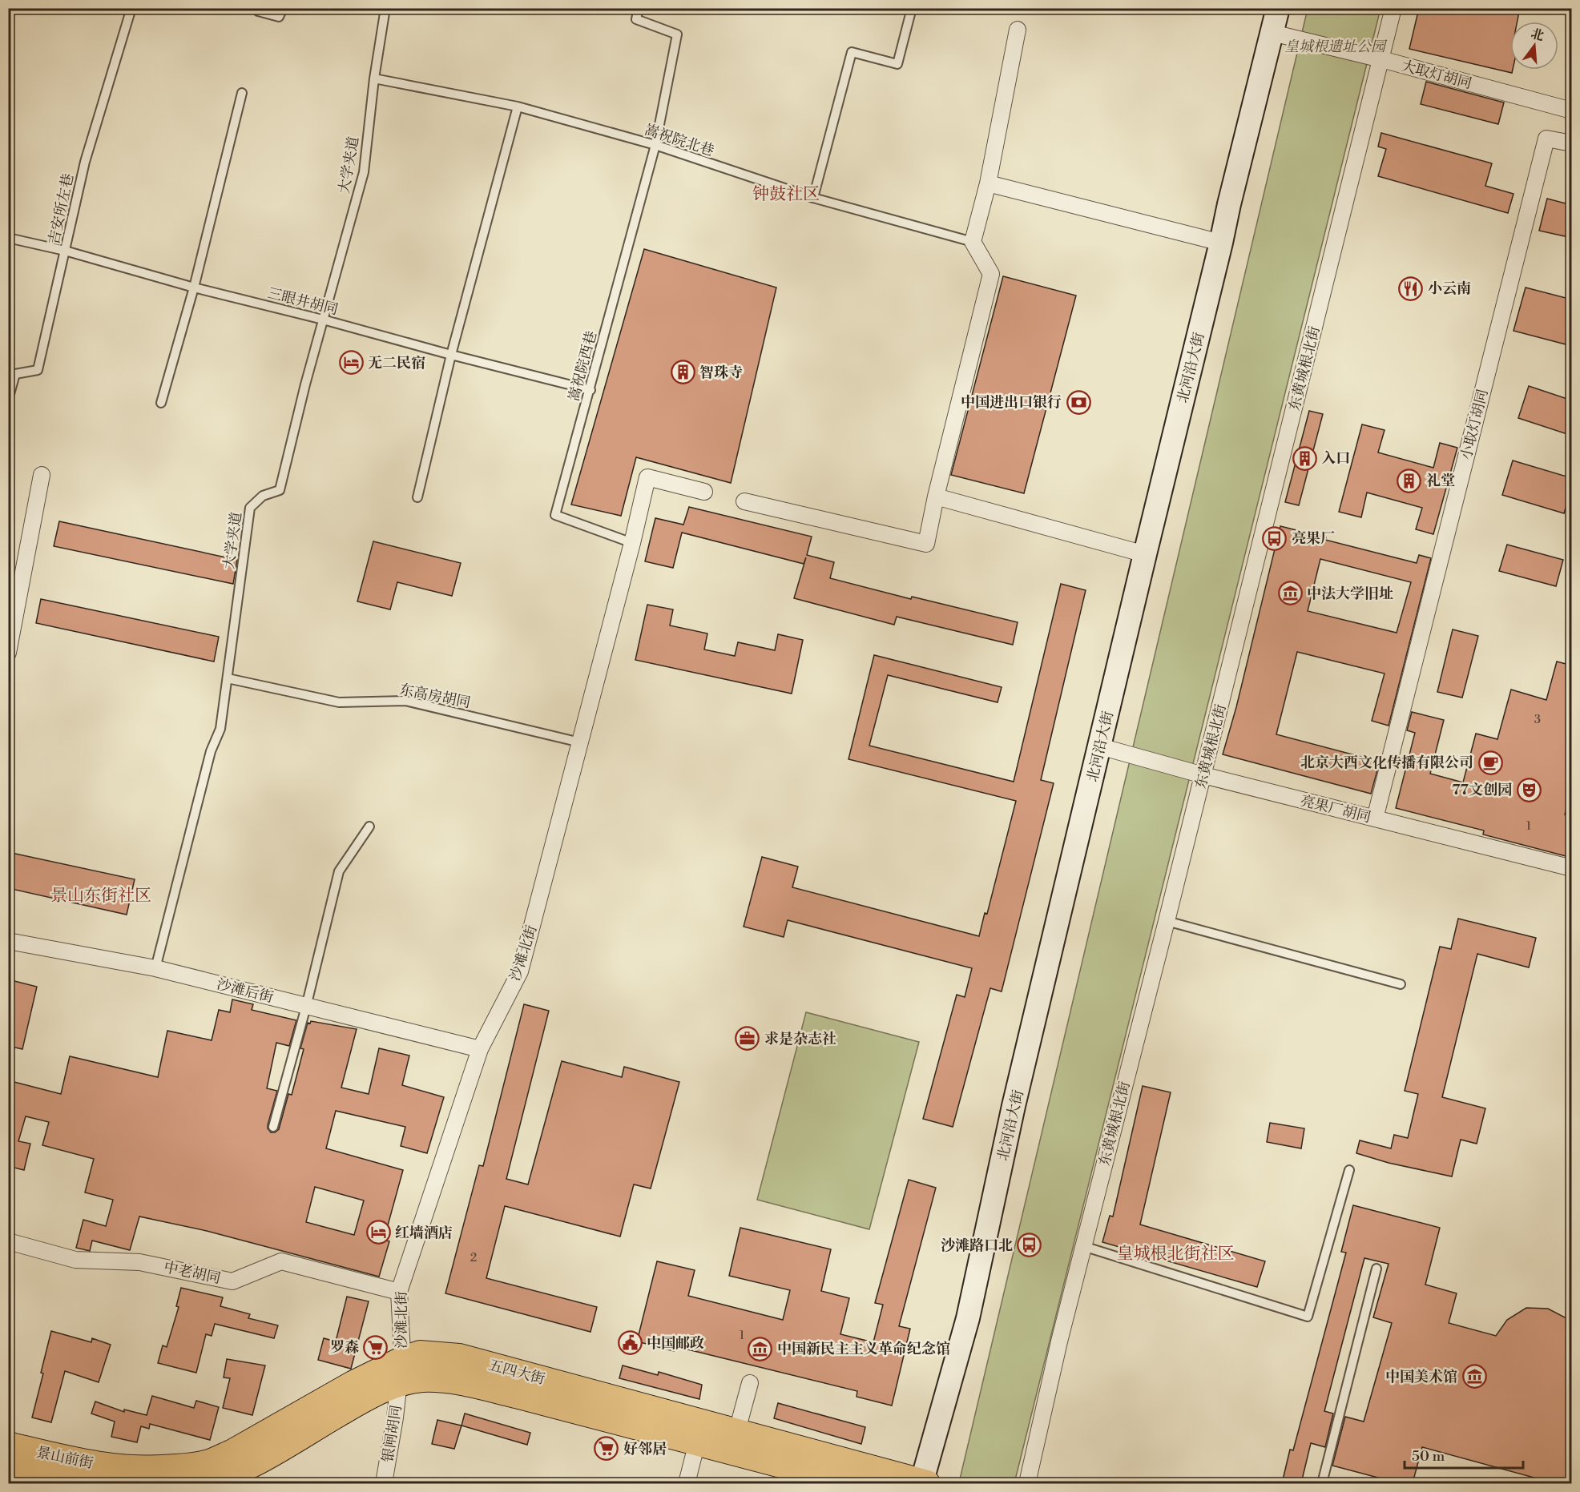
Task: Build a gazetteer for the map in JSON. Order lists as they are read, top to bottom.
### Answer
{
  "streets": {
    "main road": ["北河沿大街", "五四大街", "景山前街"],
    "street": [
      "大取灯胡同",
      "东黄城根北街",
      "小取灯胡同",
      "亮果厂胡同",
      "沙滩北街",
      "沙滩后街",
      "中老胡同",
      "银闸胡同"
    ],
    "lane": [
      "嵩祝院北巷",
      "大学夹道",
      "吉安所左巷",
      "三眼井胡同",
      "嵩祝院西巷",
      "东高房胡同"
    ]
  },
  "crossings": [
    ["大取灯胡同", "北河沿大街"],
    ["大取灯胡同", "东黄城根北街"],
    ["嵩祝院北巷", "大学夹道"],
    ["嵩祝院北巷", "嵩祝院西巷"],
    ["大学夹道", "三眼井胡同"],
    ["大学夹道", "东高房胡同"],
    ["大学夹道", "沙滩后街"],
    ["吉安所左巷", "三眼井胡同"],
    ["三眼井胡同", "嵩祝院西巷"],
    ["嵩祝院西巷", "沙滩北街"],
    ["北河沿大街", "亮果厂胡同"],
    ["北河沿大街", "五四大街"],
    ["东黄城根北街", "亮果厂胡同"],
    ["小取灯胡同", "亮果厂胡同"],
    ["东高房胡同", "沙滩北街"],
    ["沙滩北街", "沙滩后街"],
    ["沙滩北街", "中老胡同"],
    ["沙滩北街", "五四大街"],
    ["沙滩北街", "银闸胡同"],
    ["五四大街", "银闸胡同"],
    ["五四大街", "景山前街"]
  ],
  "districts": ["钟鼓社区", "景山东街社区", "皇城根北街社区"],
  "parks": ["皇城根遗址公园"],
  "places": {
    "restaurant": ["小云南"],
    "hotel": ["无二民宿", "红墙酒店"],
    "building": ["智珠寺", "入口", "礼堂"],
    "bank": ["中国进出口银行"],
    "bus stop": ["亮果厂", "沙滩路口北"],
    "museum": ["中法大学旧址", "中国新民主主义革命纪念馆", "中国美术馆"],
    "cafe": ["北京大酉文化传播有限公司"],
    "theatre": ["77文创园"],
    "office": ["求是杂志社"],
    "public building": ["中国邮政"],
    "supermarket": ["罗森", "好邻居"]
  },
  "house_numbers": [
    "3",
    "1",
    "2",
    "1"
  ],
  "scale_bar": "50 m",
  "north": "top"
}
